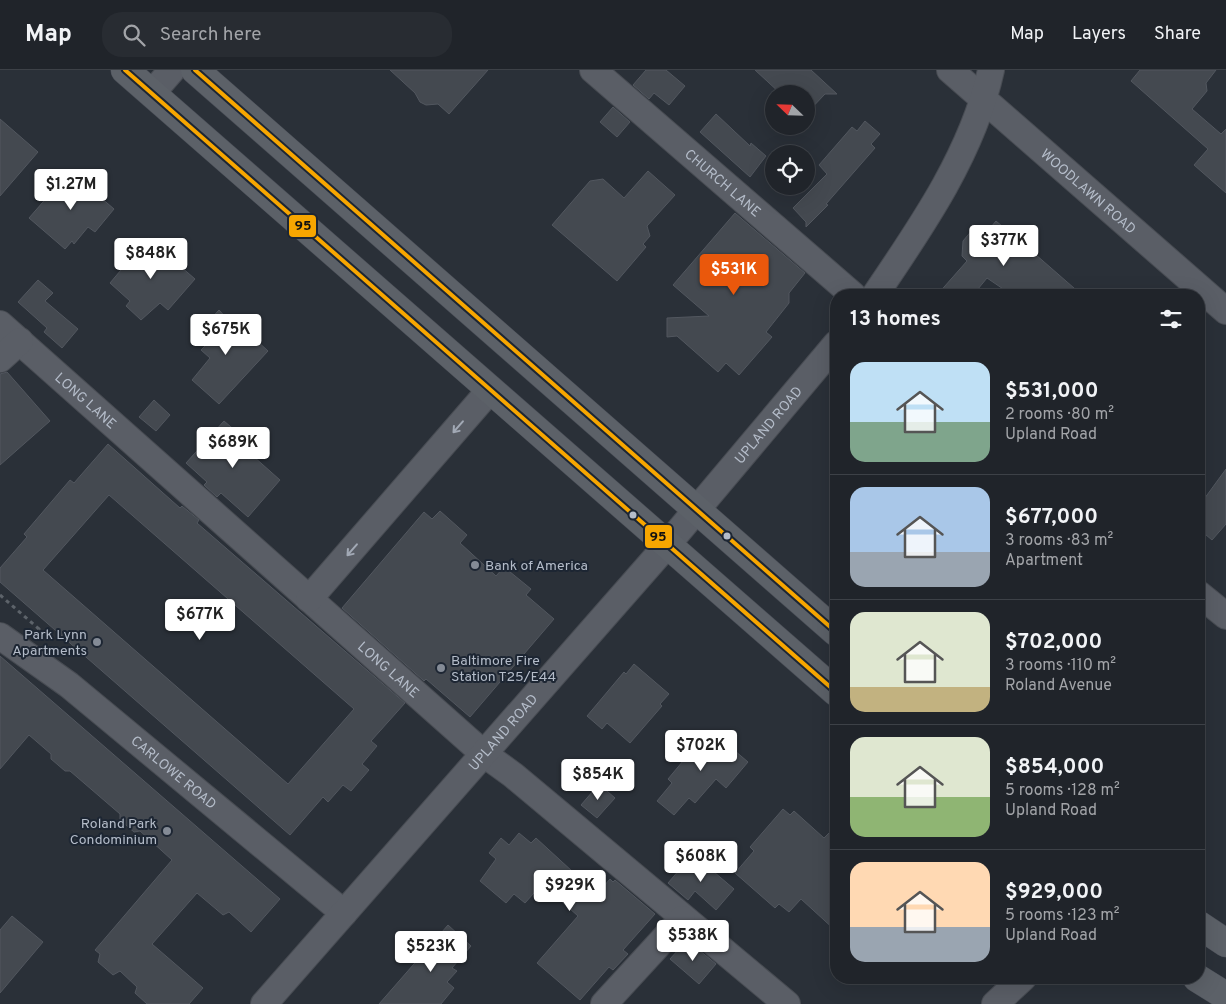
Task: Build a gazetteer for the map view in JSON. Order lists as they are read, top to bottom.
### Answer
{
  "streets": {
    "street": [
      "CHURCH LANE",
      "WOODLAWN ROAD",
      "LONG LANE",
      "UPLAND ROAD",
      "CARLOWE ROAD"
    ]
  },
  "crossings": [
    ["LONG LANE", "UPLAND ROAD"],
    ["UPLAND ROAD", "CARLOWE ROAD"]
  ],
  "places": [
    "Bank of America",
    "Park Lynn Apartments",
    "Baltimore Fire Station T25/E44",
    "Roland Park Condominium"
  ],
  "lines": ["transit line 95"],
  "north": "top left",
  "page": {
    "header": "Map",
    "search": "Search here",
    "nav": ["Map", "Layers", "Share"],
    "price": [
      "$1.27M",
      "$377K",
      "$848K",
      "$531K",
      "$675K",
      "$689K",
      "$677K",
      "$702K",
      "$854K",
      "$608K",
      "$929K",
      "$538K",
      "$523K"
    ],
    "heading": "13 homes",
    "list": [
      {
        "name": "$531,000",
        "note": "2 rooms · 80 m² · Upland Road"
      },
      {
        "name": "$677,000",
        "note": "3 rooms · 83 m² · Apartment"
      },
      {
        "name": "$702,000",
        "note": "3 rooms · 110 m² · Roland Avenue"
      },
      {
        "name": "$854,000",
        "note": "5 rooms · 128 m² · Upland Road"
      },
      {
        "name": "$929,000",
        "note": "5 rooms · 123 m² · Upland Road"
      }
    ]
  }
}
